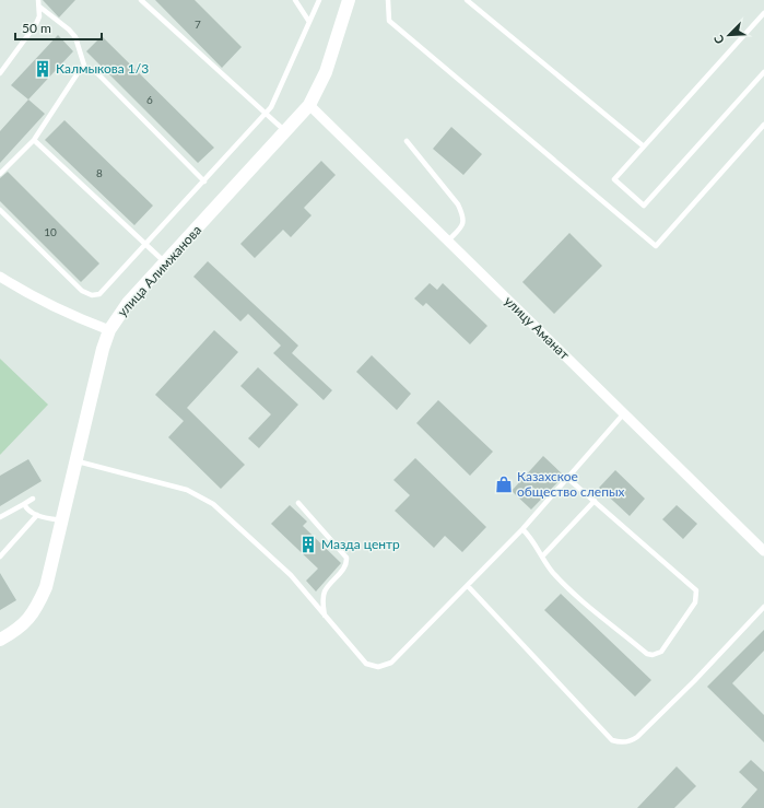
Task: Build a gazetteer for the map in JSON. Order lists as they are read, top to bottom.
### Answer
{
  "streets": {
    "street": ["улица Алимжанова", "улицу Аманат"]
  },
  "crossings": [
    ["улица Алимжанова", "улицу Аманат"]
  ],
  "places": {
    "building": ["Калмыкова 1/3", "Мазда центр"],
    "shop": ["Казахское общество слепых"]
  },
  "house_numbers": [
    "7",
    "6",
    "8",
    "10"
  ],
  "scale_bar": "50 m",
  "north": "bottom left"
}
